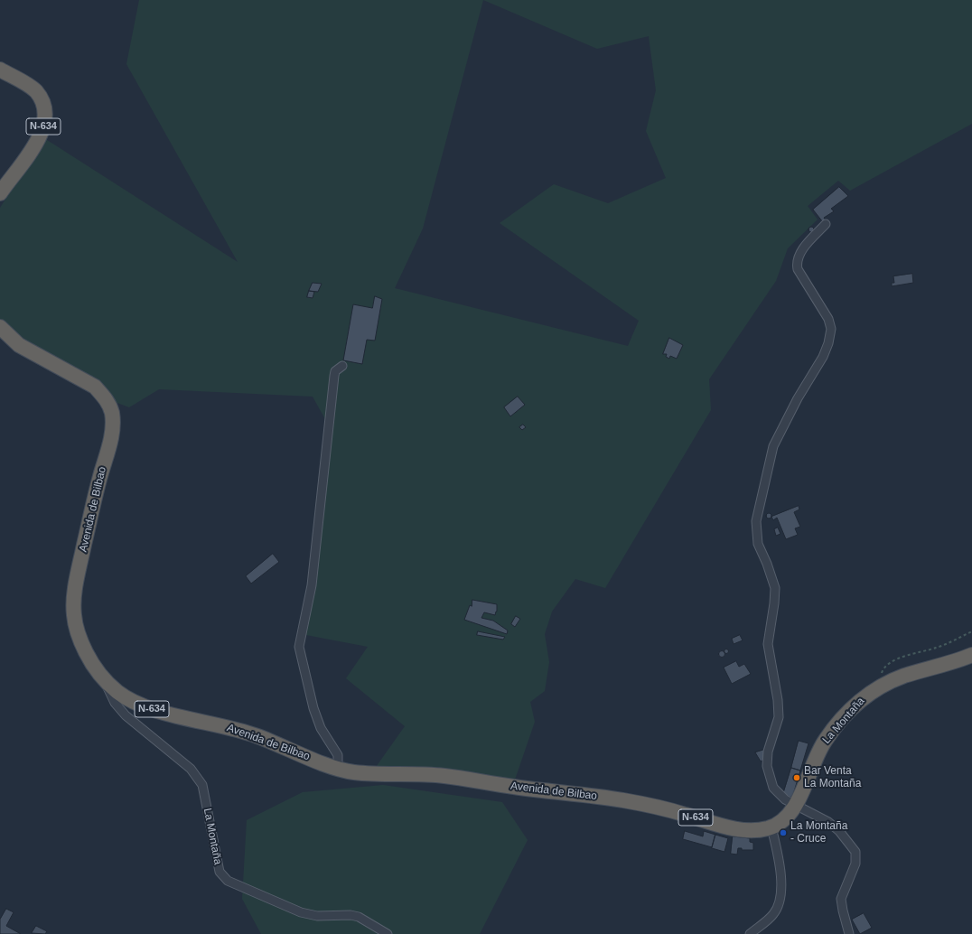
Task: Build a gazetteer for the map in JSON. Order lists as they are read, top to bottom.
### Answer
{
  "streets": {
    "highway": ["N-634", "Avenida de Bilbao", "La Montaña"]
  },
  "crossings": [
    ["Avenida de Bilbao", "La Montaña"]
  ],
  "places": ["Bar Venta La Montaña", "La Montaña - Cruce"]
}
